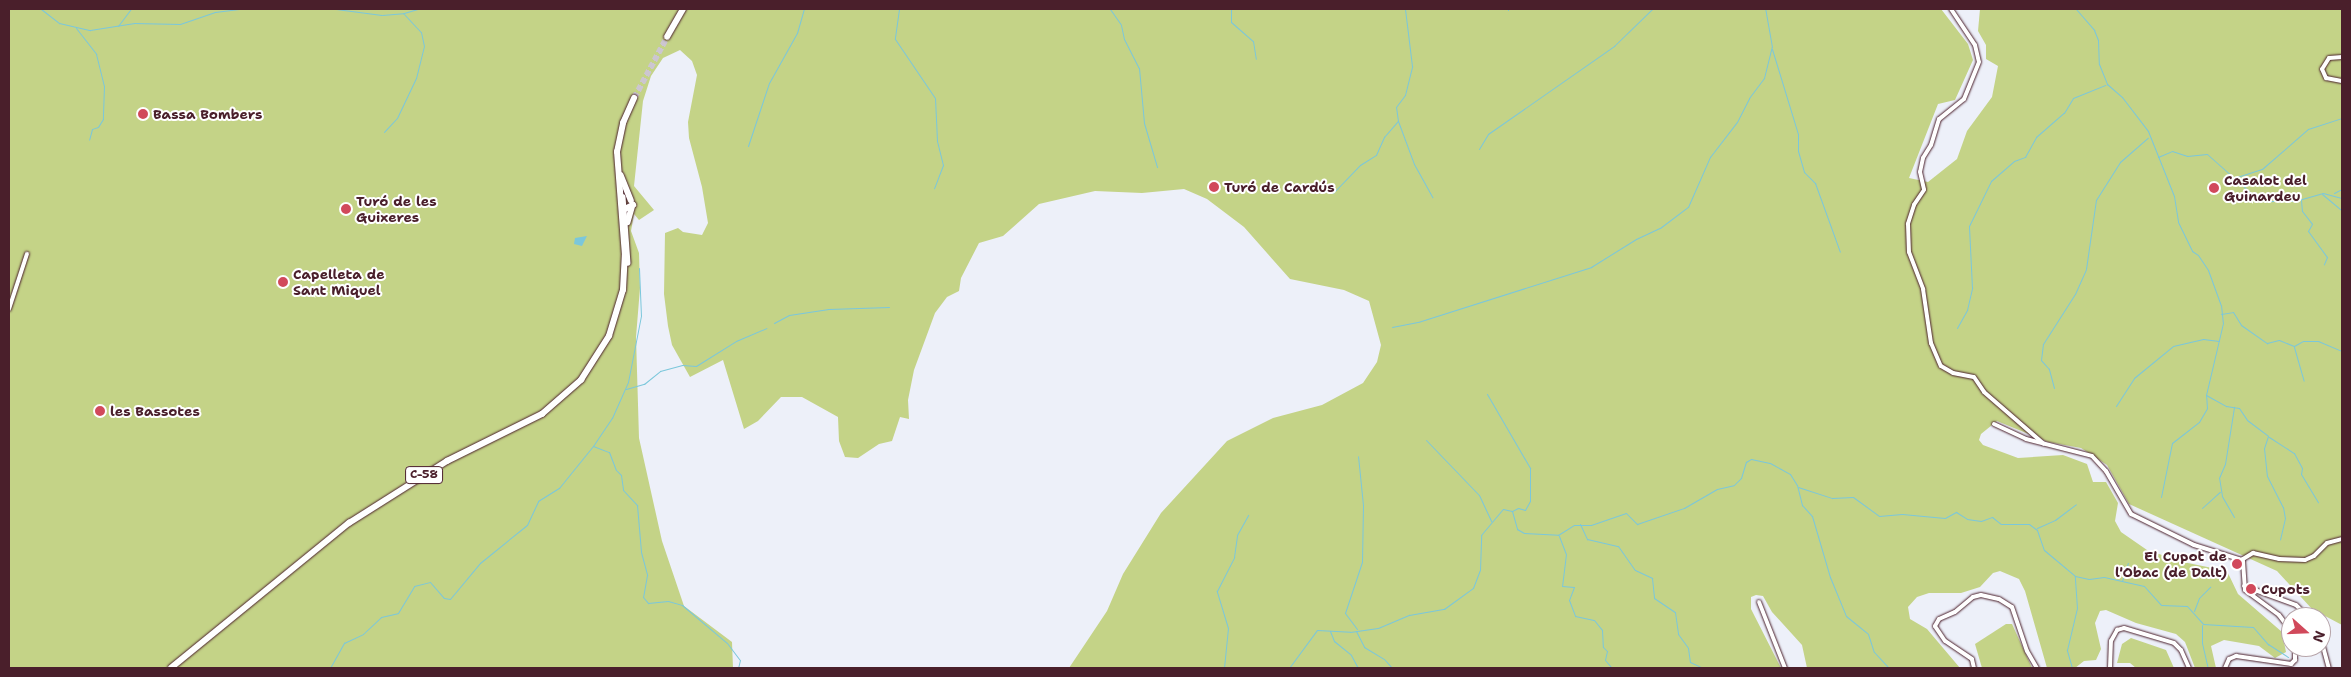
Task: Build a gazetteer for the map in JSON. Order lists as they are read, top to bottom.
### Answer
{
  "streets": {
    "main road": ["C-58"]
  },
  "places": [
    "Bassa Bombers",
    "Turó de Cardús",
    "Casalot del Guinardeu",
    "Turó de les Guixeres",
    "Capelleta de Sant Miquel",
    "les Bassotes",
    "El Cupot de l'Obac (de Dalt)",
    "Cupots"
  ],
  "north": "right"
}
